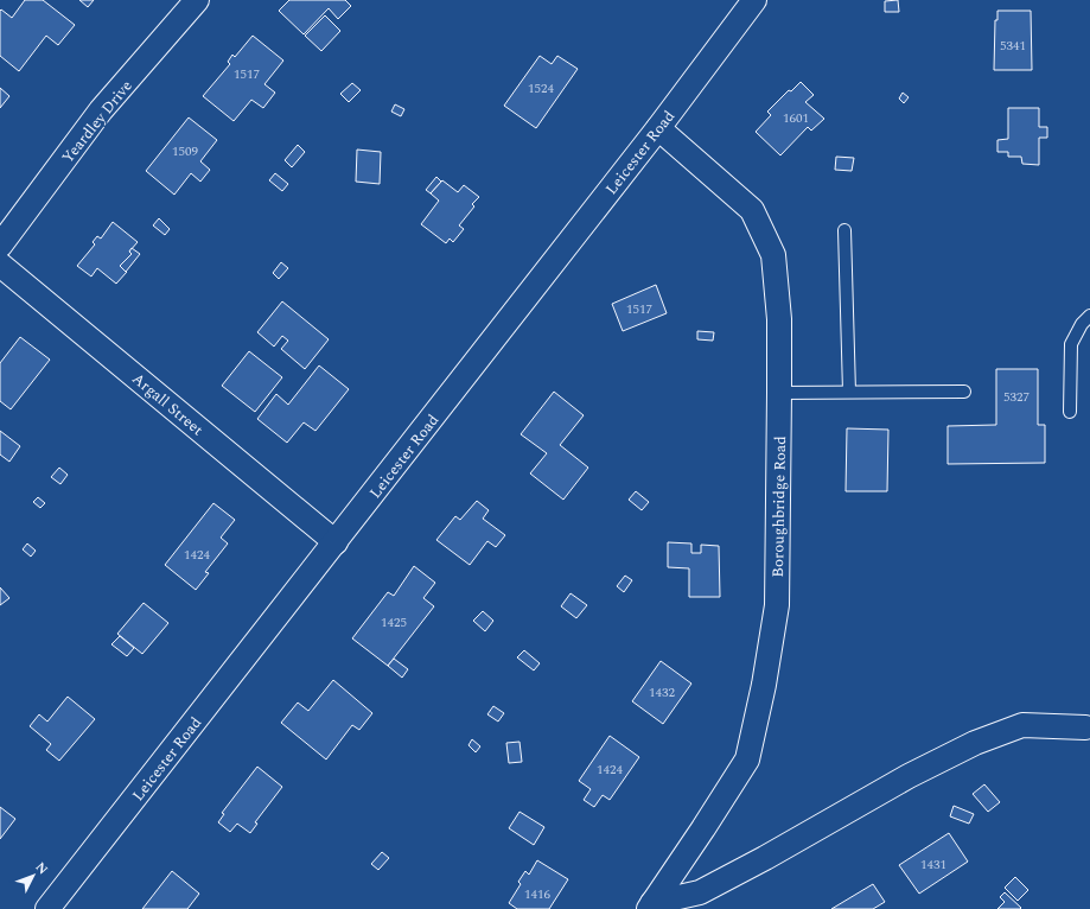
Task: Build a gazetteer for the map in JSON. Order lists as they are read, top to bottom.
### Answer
{
  "streets": {
    "street": [
      "Yeardley Drive",
      "Leicester Road",
      "Argall Street",
      "Boroughbridge Road"
    ]
  },
  "crossings": [
    ["Leicester Road", "Argall Street"],
    ["Leicester Road", "Boroughbridge Road"]
  ],
  "house_numbers": [
    "5341",
    "1517",
    "1524",
    "1601",
    "1509",
    "1517",
    "5327",
    "1424",
    "1425",
    "1432",
    "1424",
    "1431",
    "1416"
  ],
  "north": "top right"
}
